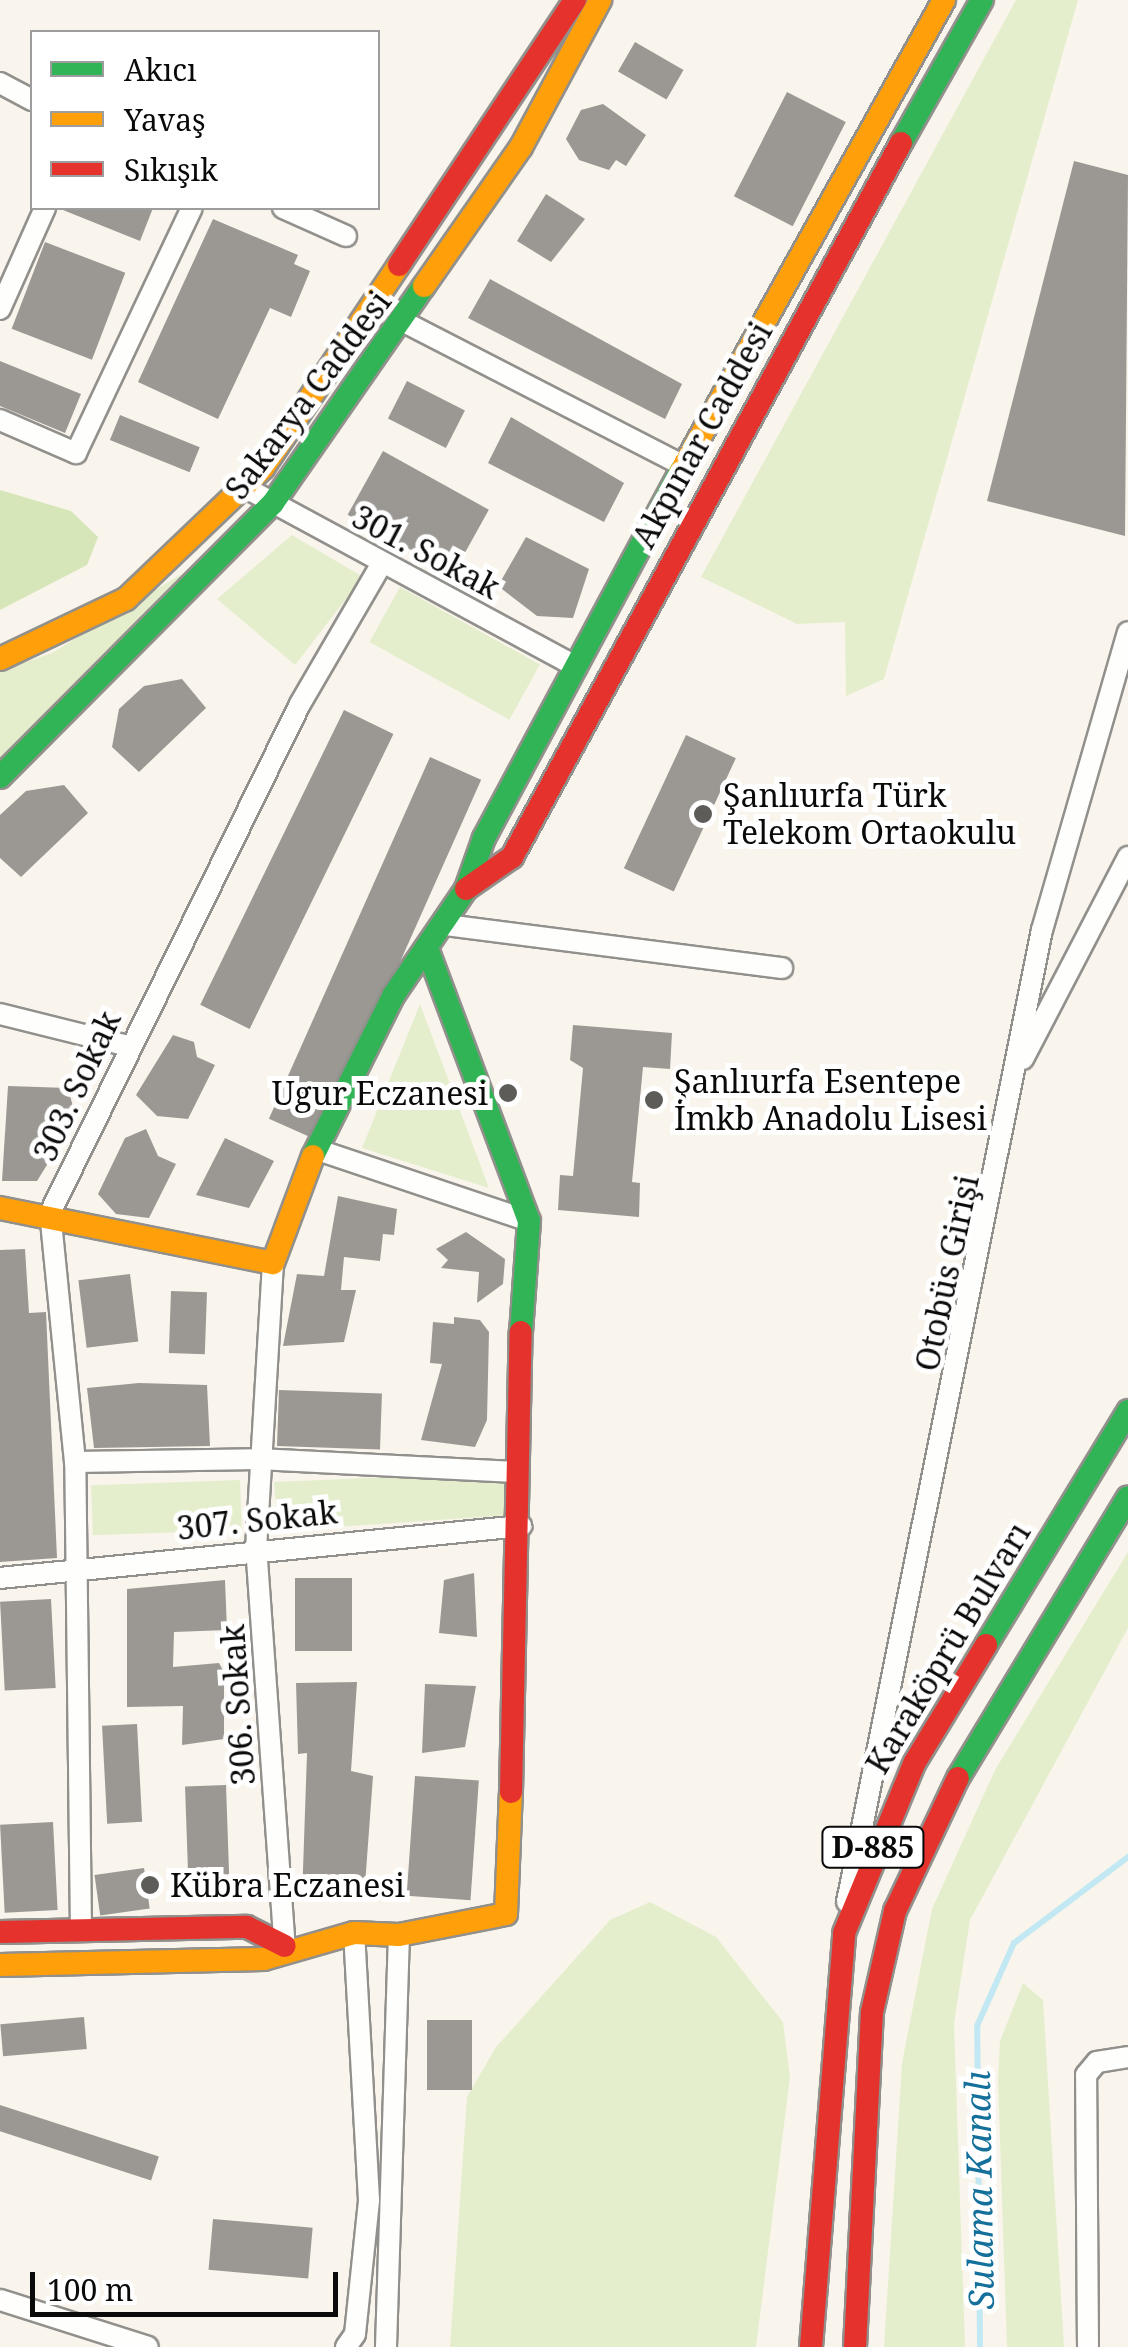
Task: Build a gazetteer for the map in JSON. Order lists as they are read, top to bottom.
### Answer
{
  "streets": {
    "main road": [
      "Sakarya Caddesi",
      "Akpınar Caddesi",
      "Karaköprü Bulvarı",
      "D-885"
    ],
    "street": [
      "301. Sokak",
      "303. Sokak",
      "Otobüs Girişi",
      "307. Sokak",
      "306. Sokak"
    ]
  },
  "crossings": [
    ["Sakarya Caddesi", "301. Sokak"],
    ["Akpınar Caddesi", "301. Sokak"],
    ["Akpınar Caddesi", "306. Sokak"],
    ["301. Sokak", "303. Sokak"],
    ["303. Sokak", "307. Sokak"],
    ["Otobüs Girişi", "Karaköprü Bulvarı"],
    ["307. Sokak", "306. Sokak"]
  ],
  "water": ["Sulama Kanalı"],
  "places": [
    "Şanlıurfa Türk Telekom Ortaokulu",
    "Ugur Eczanesi",
    "Şanlıurfa Esentepe İmkb Anadolu Lisesi",
    "Kübra Eczanesi"
  ],
  "legend": ["Akıcı", "Yavaş", "Sıkışık"],
  "scale_bar": "100 m"
}
